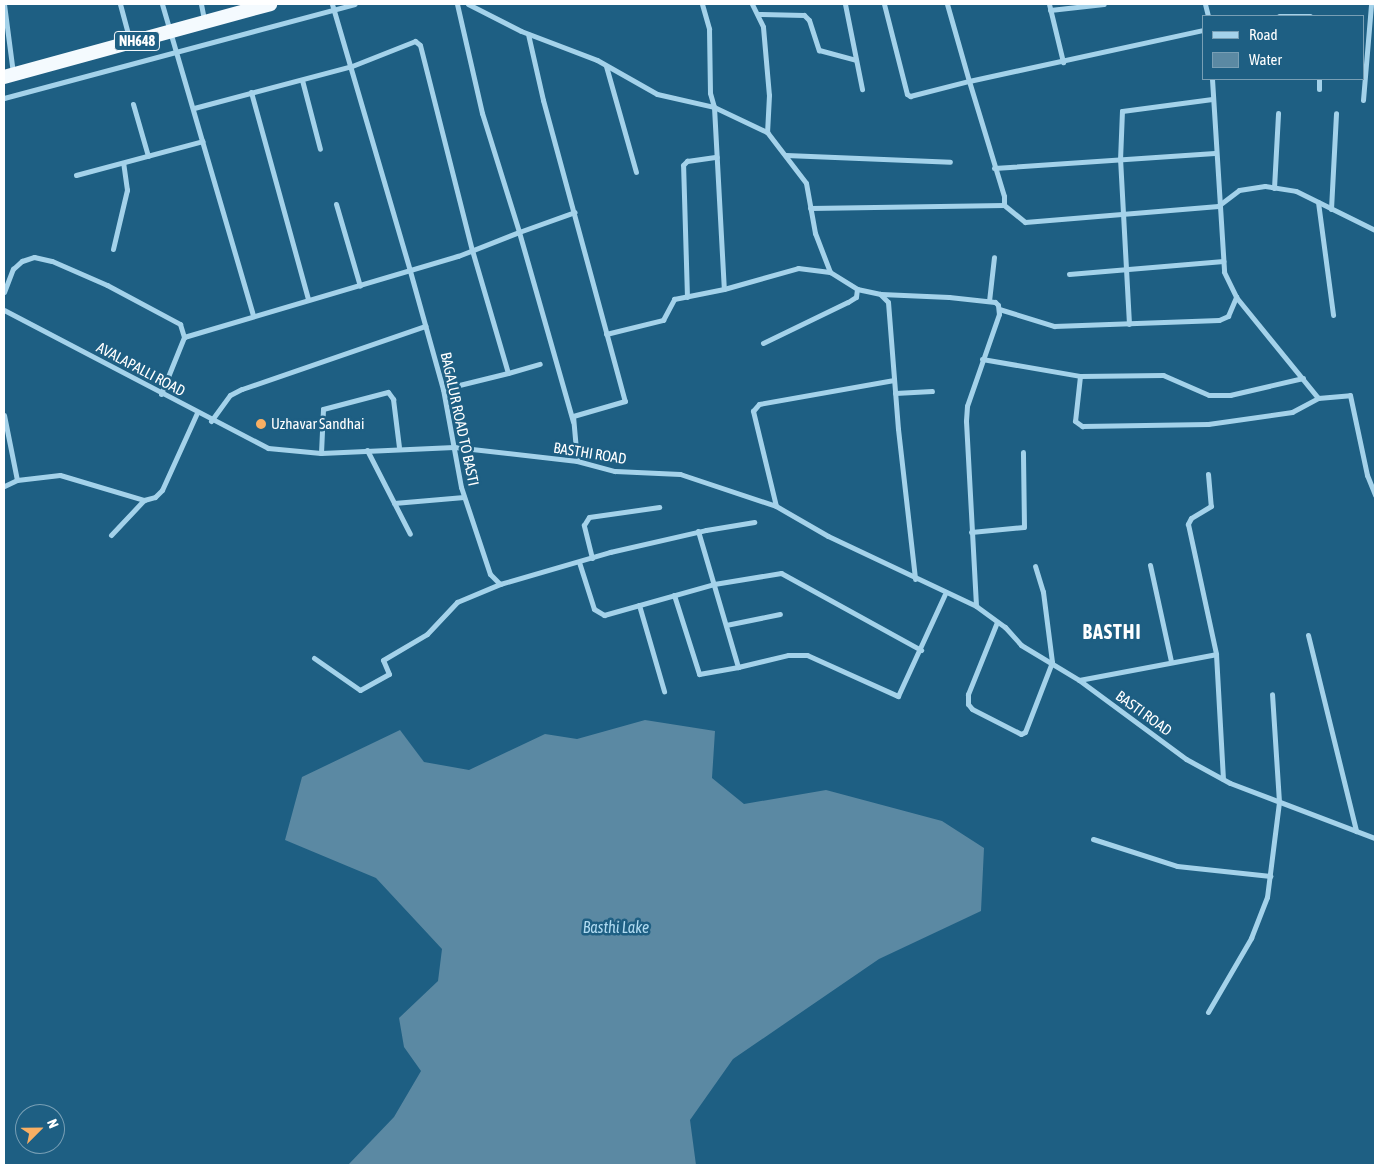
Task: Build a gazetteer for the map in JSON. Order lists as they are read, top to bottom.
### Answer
{
  "streets": {
    "highway": ["NH648"],
    "street": [
      "AVALAPALLI ROAD",
      "BAGALUR ROAD TO BASTI",
      "BASTHI ROAD",
      "BASTI ROAD"
    ]
  },
  "crossings": [
    ["AVALAPALLI ROAD", "BASTHI ROAD"],
    ["BAGALUR ROAD TO BASTI", "BASTHI ROAD"],
    ["BASTHI ROAD", "BASTI ROAD"]
  ],
  "districts": ["BASTHI"],
  "water": ["Basthi Lake"],
  "places": ["Uzhavar Sandhai"],
  "legend": ["Road", "Water"],
  "north": "top right"
}
